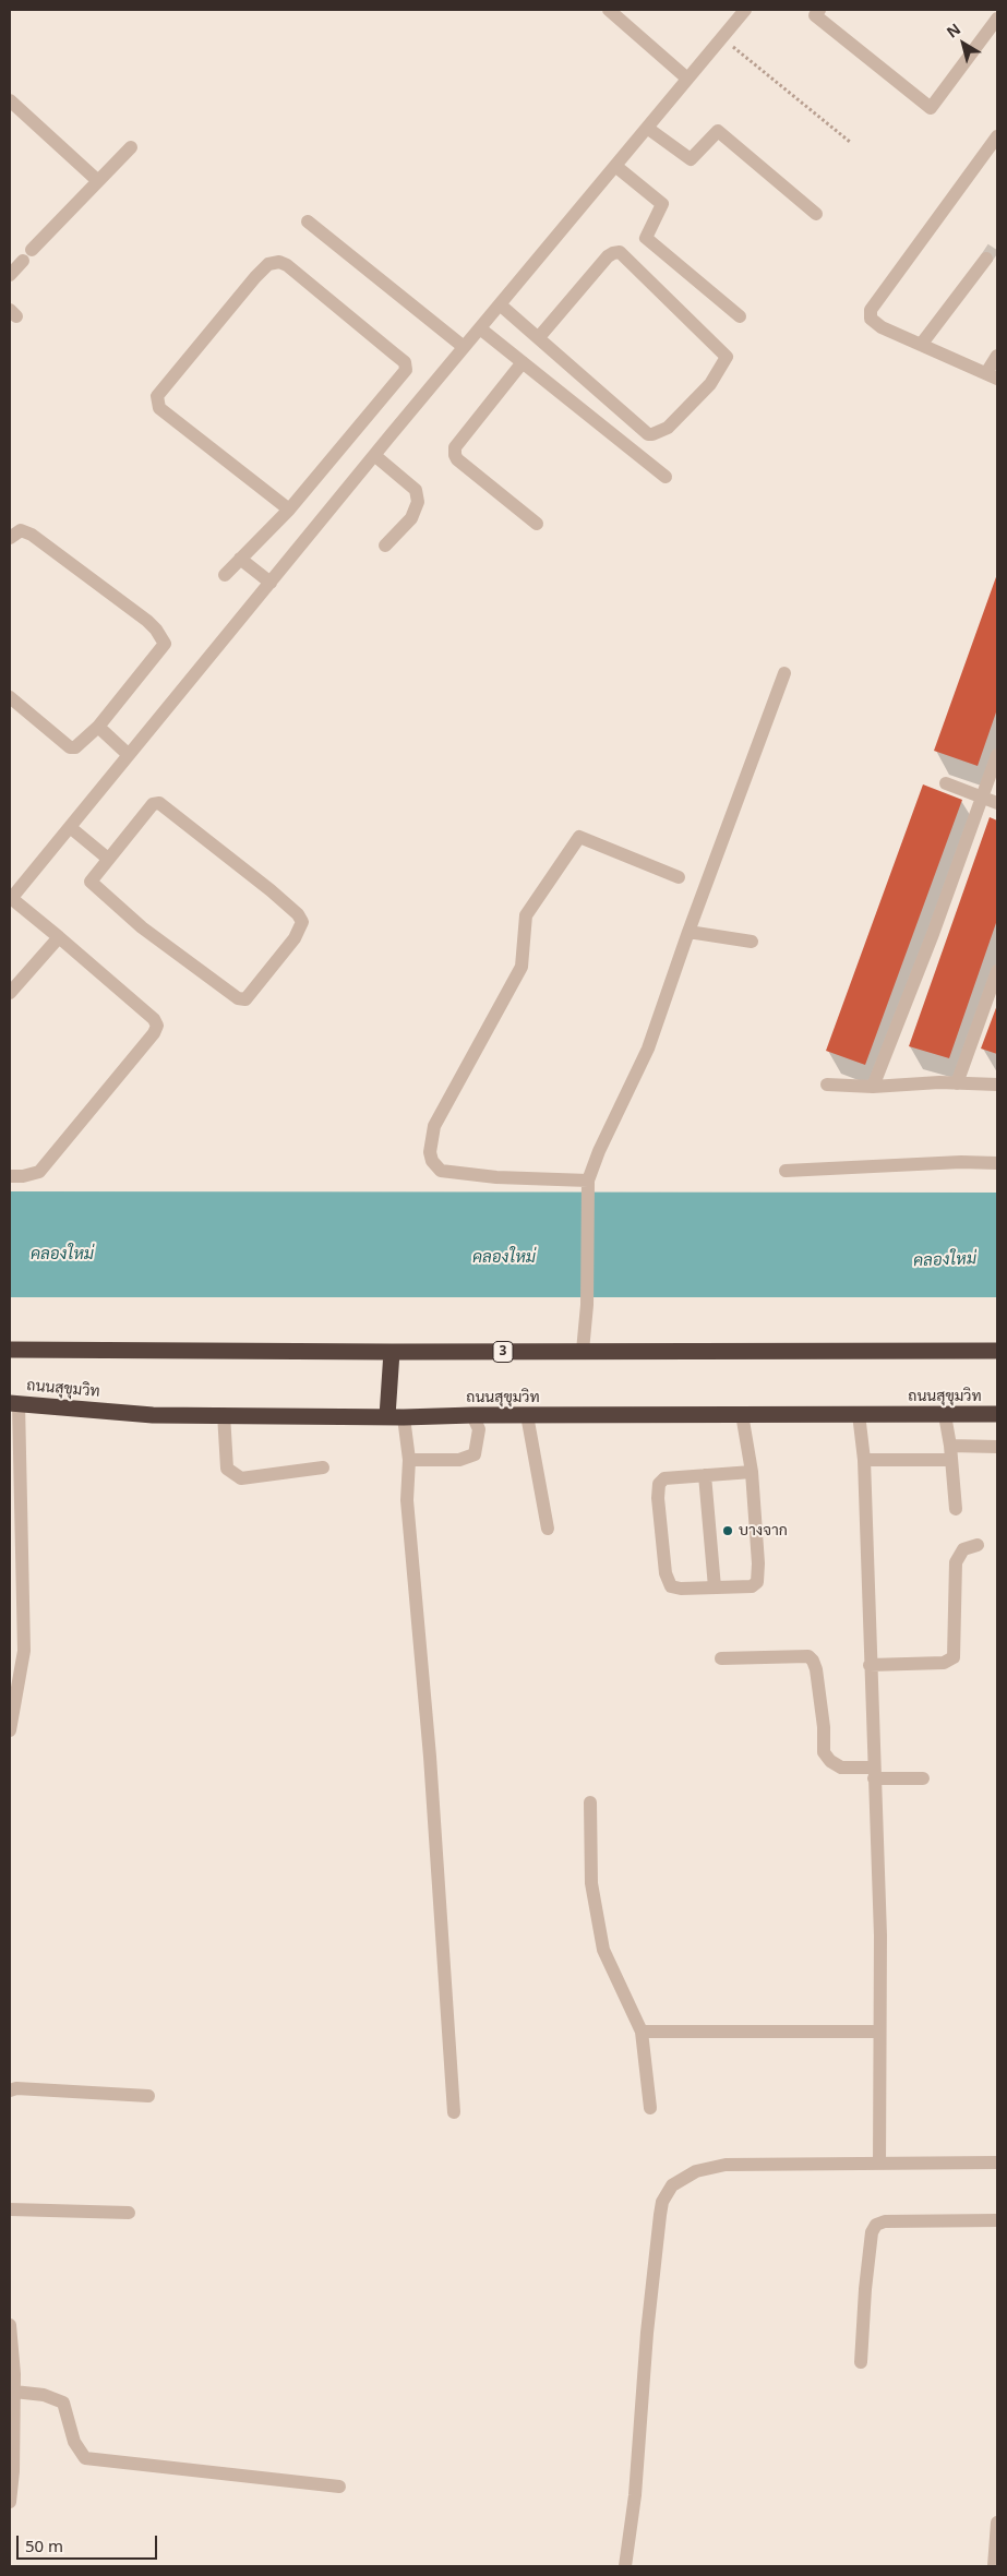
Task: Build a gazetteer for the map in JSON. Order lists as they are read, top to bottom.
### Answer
{
  "streets": {
    "highway": ["3", "ถนนสุขุมวิท"]
  },
  "water": ["คลองใหม่"],
  "places": ["บางจาก"],
  "scale_bar": "50 m",
  "north": "top left"
}
